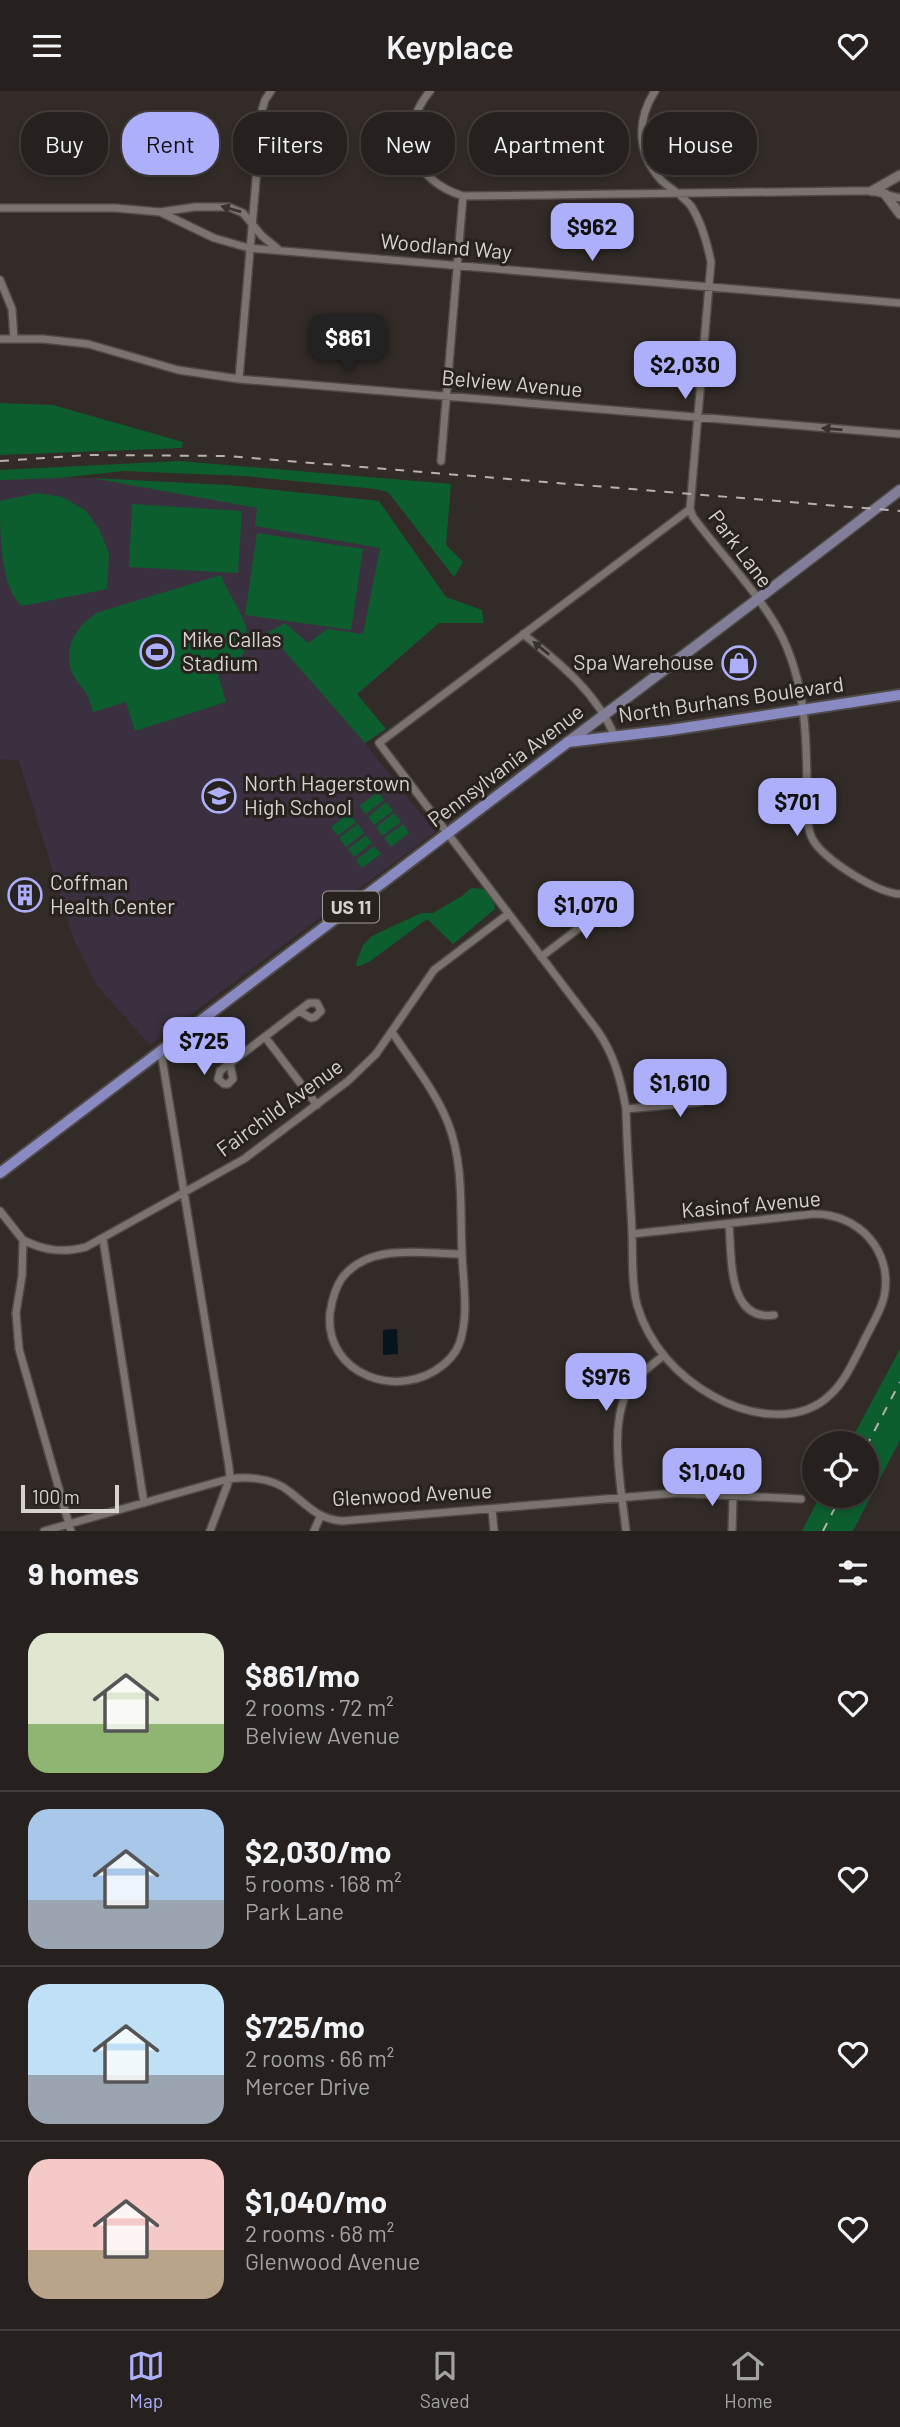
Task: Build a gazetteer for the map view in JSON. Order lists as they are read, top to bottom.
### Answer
{
  "streets": {
    "main road": ["North Burhans Boulevard", "Pennsylvania Avenue", "US 11"],
    "street": [
      "Woodland Way",
      "Belview Avenue",
      "Park Lane",
      "Fairchild Avenue",
      "Kasinof Avenue",
      "Glenwood Avenue"
    ]
  },
  "crossings": [
    ["Woodland Way", "Park Lane"],
    ["Belview Avenue", "Park Lane"],
    ["Park Lane", "North Burhans Boulevard"],
    ["Park Lane", "Pennsylvania Avenue"],
    ["North Burhans Boulevard", "Pennsylvania Avenue"]
  ],
  "places": {
    "sports": ["Mike Callas Stadium"],
    "shop": ["Spa Warehouse"],
    "school or university": ["North Hagerstown High School"],
    "building": ["Coffman Health Center"]
  },
  "scale_bar": "100 m",
  "page": {
    "header": "Keyplace",
    "chip": [
      "Buy",
      "Rent",
      "Filters",
      "New",
      "Apartment",
      "House"
    ],
    "price": [
      "$962",
      "$861",
      "$2,030",
      "$701",
      "$1,070",
      "$725",
      "$1,610",
      "$976",
      "$1,040"
    ],
    "scale": "100 m",
    "heading": "9 homes",
    "list": [
      {
        "name": "$861/mo",
        "note": "2 rooms · 72 m² · Belview Avenue"
      },
      {
        "name": "$2,030/mo",
        "note": "5 rooms · 168 m² · Park Lane"
      },
      {
        "name": "$725/mo",
        "note": "2 rooms · 66 m² · Mercer Drive"
      },
      {
        "name": "$1,040/mo",
        "note": "2 rooms · 68 m² · Glenwood Avenue"
      }
    ],
    "tabs": ["Map", "Saved", "Home"]
  }
}
